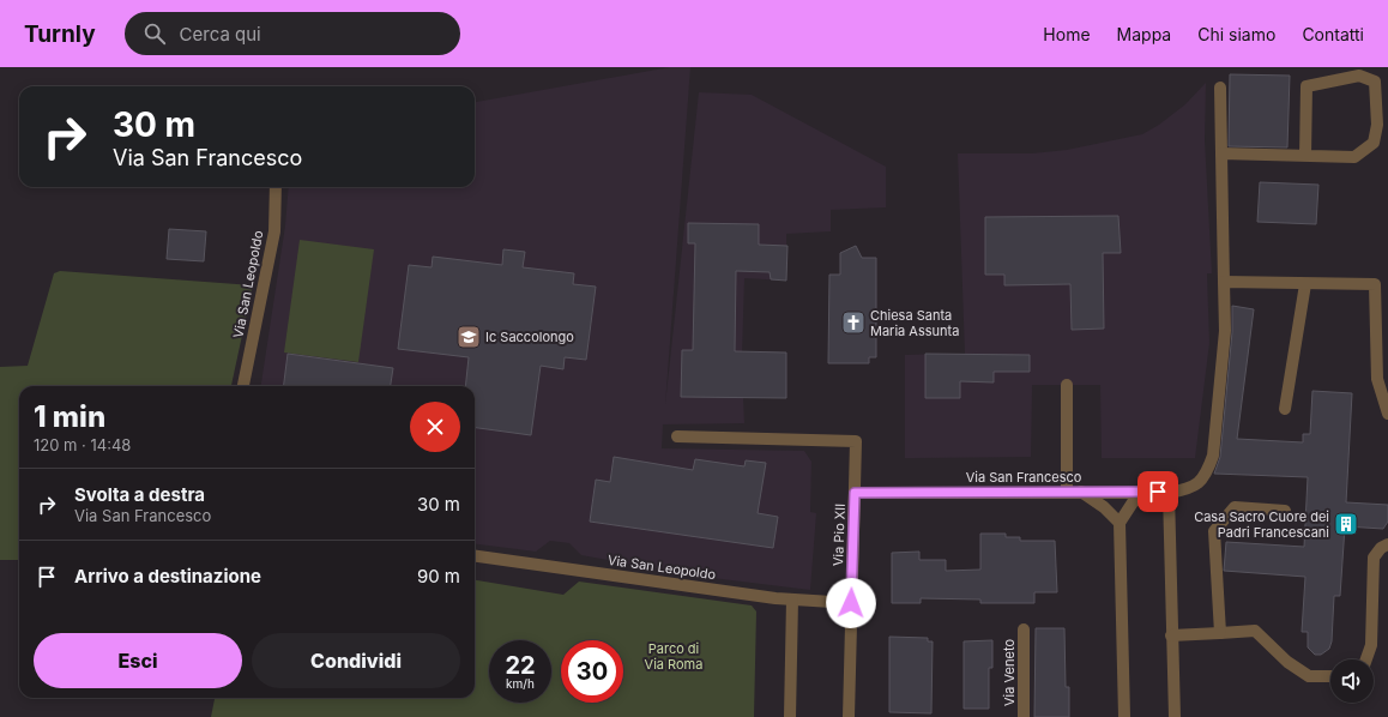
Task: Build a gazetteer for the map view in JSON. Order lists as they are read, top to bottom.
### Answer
{
  "streets": {
    "street": [
      "Via San Leopoldo",
      "Via San Francesco",
      "Via Pio XII",
      "Via Veneto"
    ]
  },
  "crossings": [
    ["Via San Leopoldo", "Via Pio XII"],
    ["Via San Francesco", "Via Pio XII"]
  ],
  "parks": ["Parco di Via Roma"],
  "places": {
    "church": ["Chiesa Santa Maria Assunta"],
    "school or university": ["Ic Saccolongo"],
    "building": ["Casa Sacro Cuore dei Padri Francescani"]
  },
  "page": {
    "header": "Turnly",
    "search": "Cerca qui",
    "nav": [
      "Home",
      "Mappa",
      "Chi siamo",
      "Contatti"
    ],
    "turn": ["30 m", "Via San Francesco"],
    "heading": ["1 min", "120 m · 14:48"],
    "list": [
      {
        "name": "Svolta a destra",
        "note": "Via San Francesco",
        "value": "30 m"
      },
      {
        "name": "Arrivo a destinazione",
        "value": "90 m"
      }
    ],
    "buttons": ["Esci", "Condividi"],
    "speed": "22 km/h",
    "limit": "30"
  }
}
